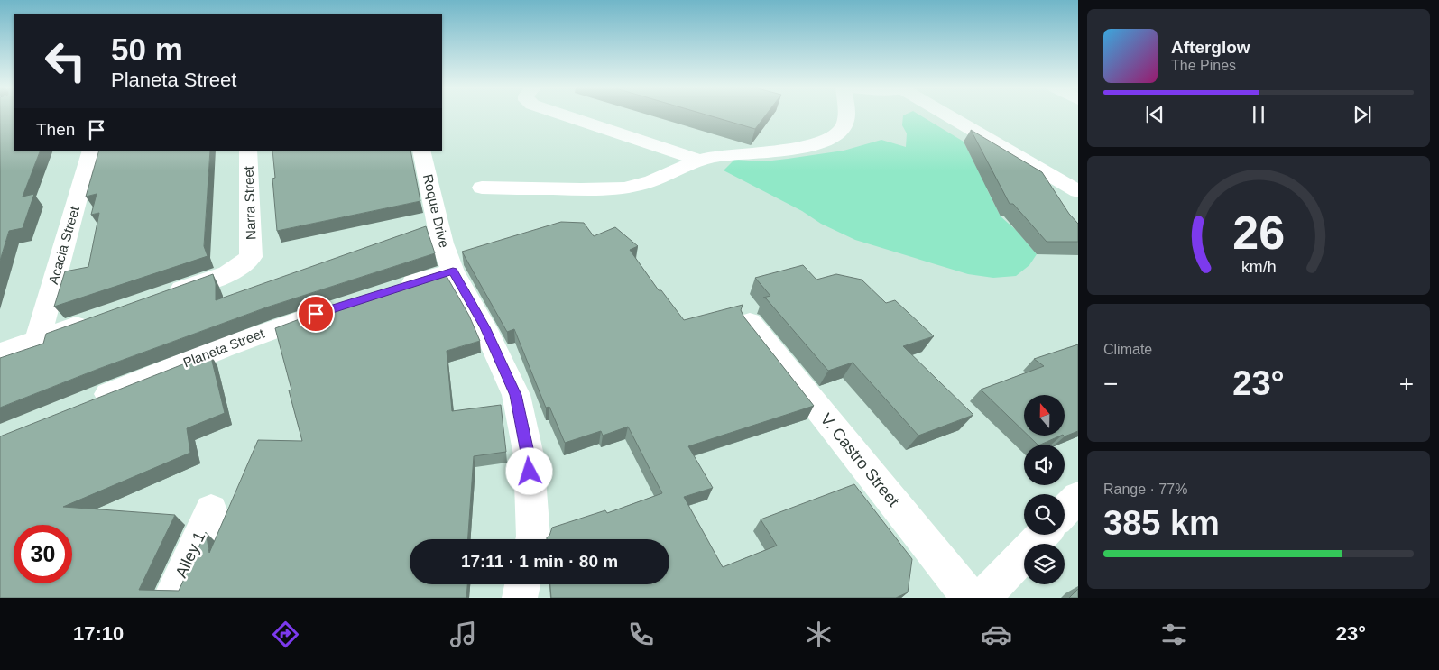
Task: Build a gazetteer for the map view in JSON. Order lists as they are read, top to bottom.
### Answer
{
  "streets": {
    "street": [
      "Narra Street",
      "Roque Drive",
      "Acacia Street",
      "Planeta Street",
      "V. Castro Street",
      "Alley 1"
    ]
  },
  "north": "top",
  "page": {
    "turn": ["50 m", "Planeta Street"],
    "song": ["Afterglow", "The Pines"],
    "then": "Then",
    "tile": [
      "Climate",
      ["Range · 77%", "385 km"]
    ],
    "heat": ["−", "23°", "+"],
    "limit": "30",
    "trip": "17:11 · 1 min · 80 m",
    "tabs": ["17:10", "23°"],
    "gauge": ["26", "km/h"]
  }
}
